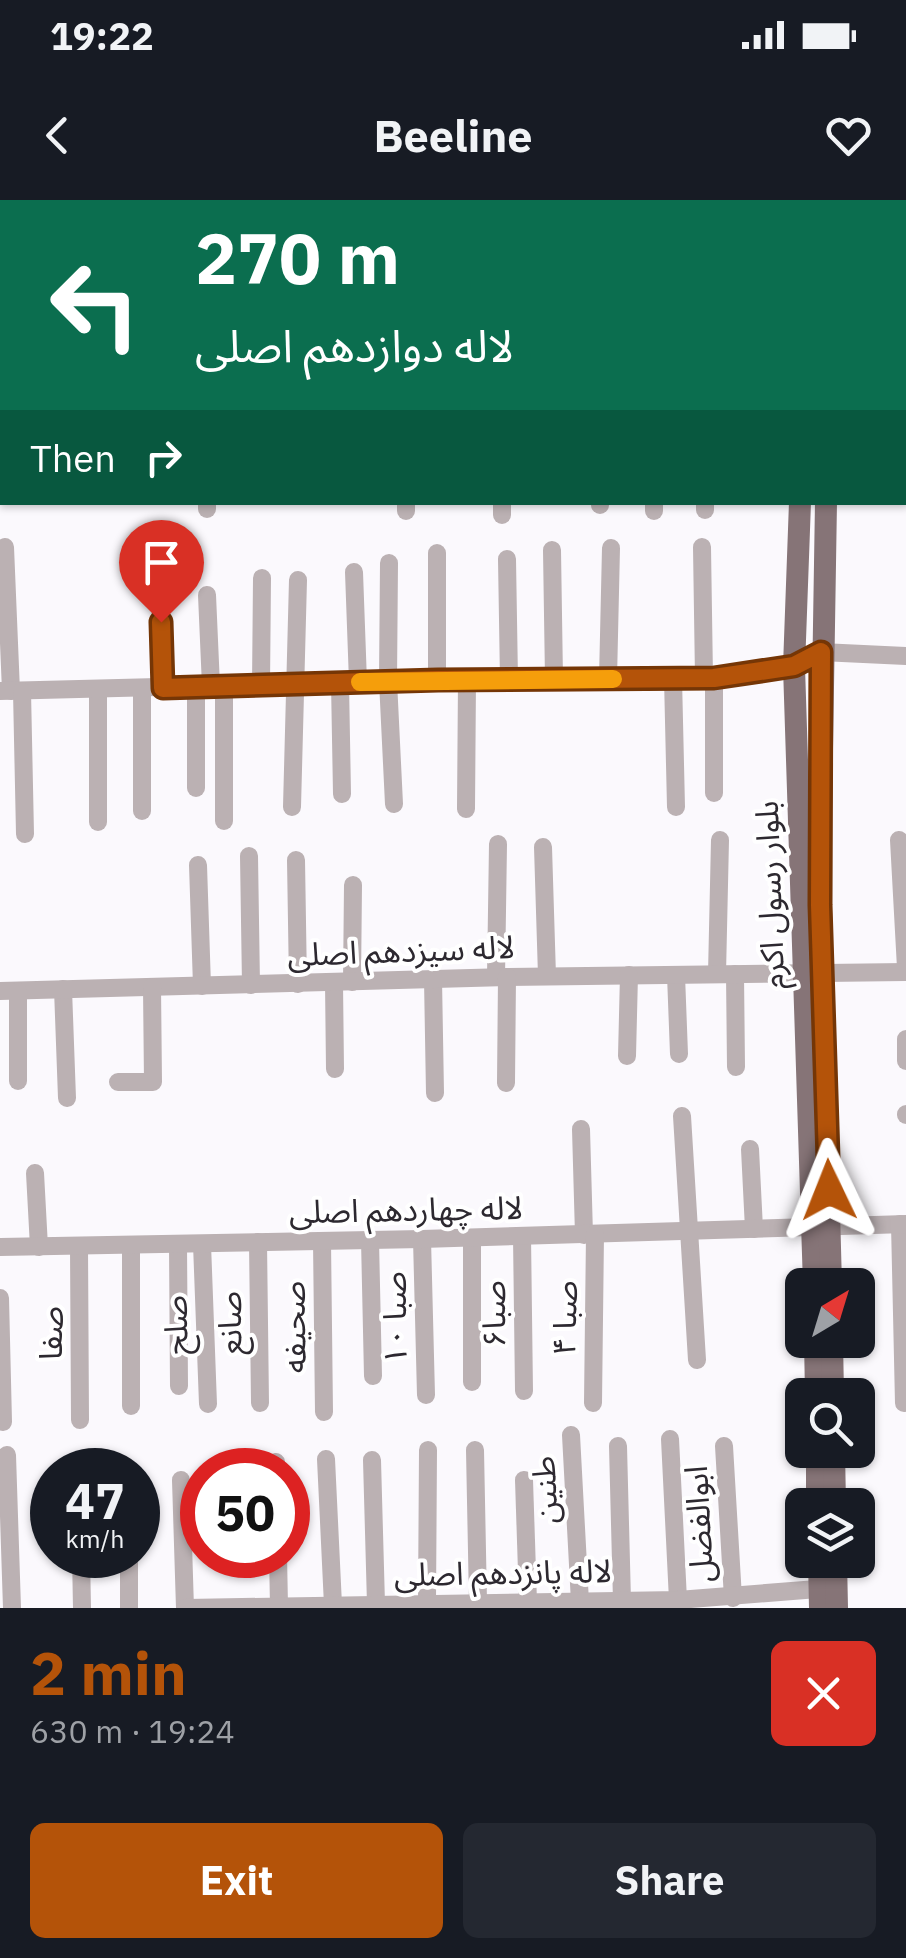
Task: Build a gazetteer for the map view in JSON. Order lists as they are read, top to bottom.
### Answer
{
  "streets": {
    "main road": ["بلوار رسول اکرم"],
    "street": [
      "لاله سیزدهم اصلی",
      "لاله چهاردهم اصلی",
      "صبا۶",
      "صبا ۱۰",
      "صبا ۴",
      "صانع",
      "صلح",
      "صحیفه",
      "صفا",
      "طنین",
      "ابوالفضل",
      "لاله پانزدهم اصلی"
    ]
  },
  "crossings": [
    ["بلوار رسول اکرم", "لاله سیزدهم اصلی"],
    ["بلوار رسول اکرم", "لاله چهاردهم اصلی"],
    ["لاله چهاردهم اصلی", "صبا۶"],
    ["لاله چهاردهم اصلی", "صبا ۱۰"],
    ["لاله چهاردهم اصلی", "صبا ۴"],
    ["لاله چهاردهم اصلی", "صانع"],
    ["لاله چهاردهم اصلی", "صلح"],
    ["لاله چهاردهم اصلی", "صحیفه"],
    ["لاله چهاردهم اصلی", "صفا"],
    ["طنین", "لاله پانزدهم اصلی"],
    ["ابوالفضل", "لاله پانزدهم اصلی"]
  ],
  "north": "top right",
  "page": {
    "status": "19:22",
    "header": "Beeline",
    "turn": ["270 m", "لاله دوازدهم اصلی"],
    "then": "Then",
    "speed": "47 km/h",
    "limit": "50",
    "heading": ["2 min", "630 m · 19:24"],
    "buttons": ["Exit", "Share"]
  }
}
